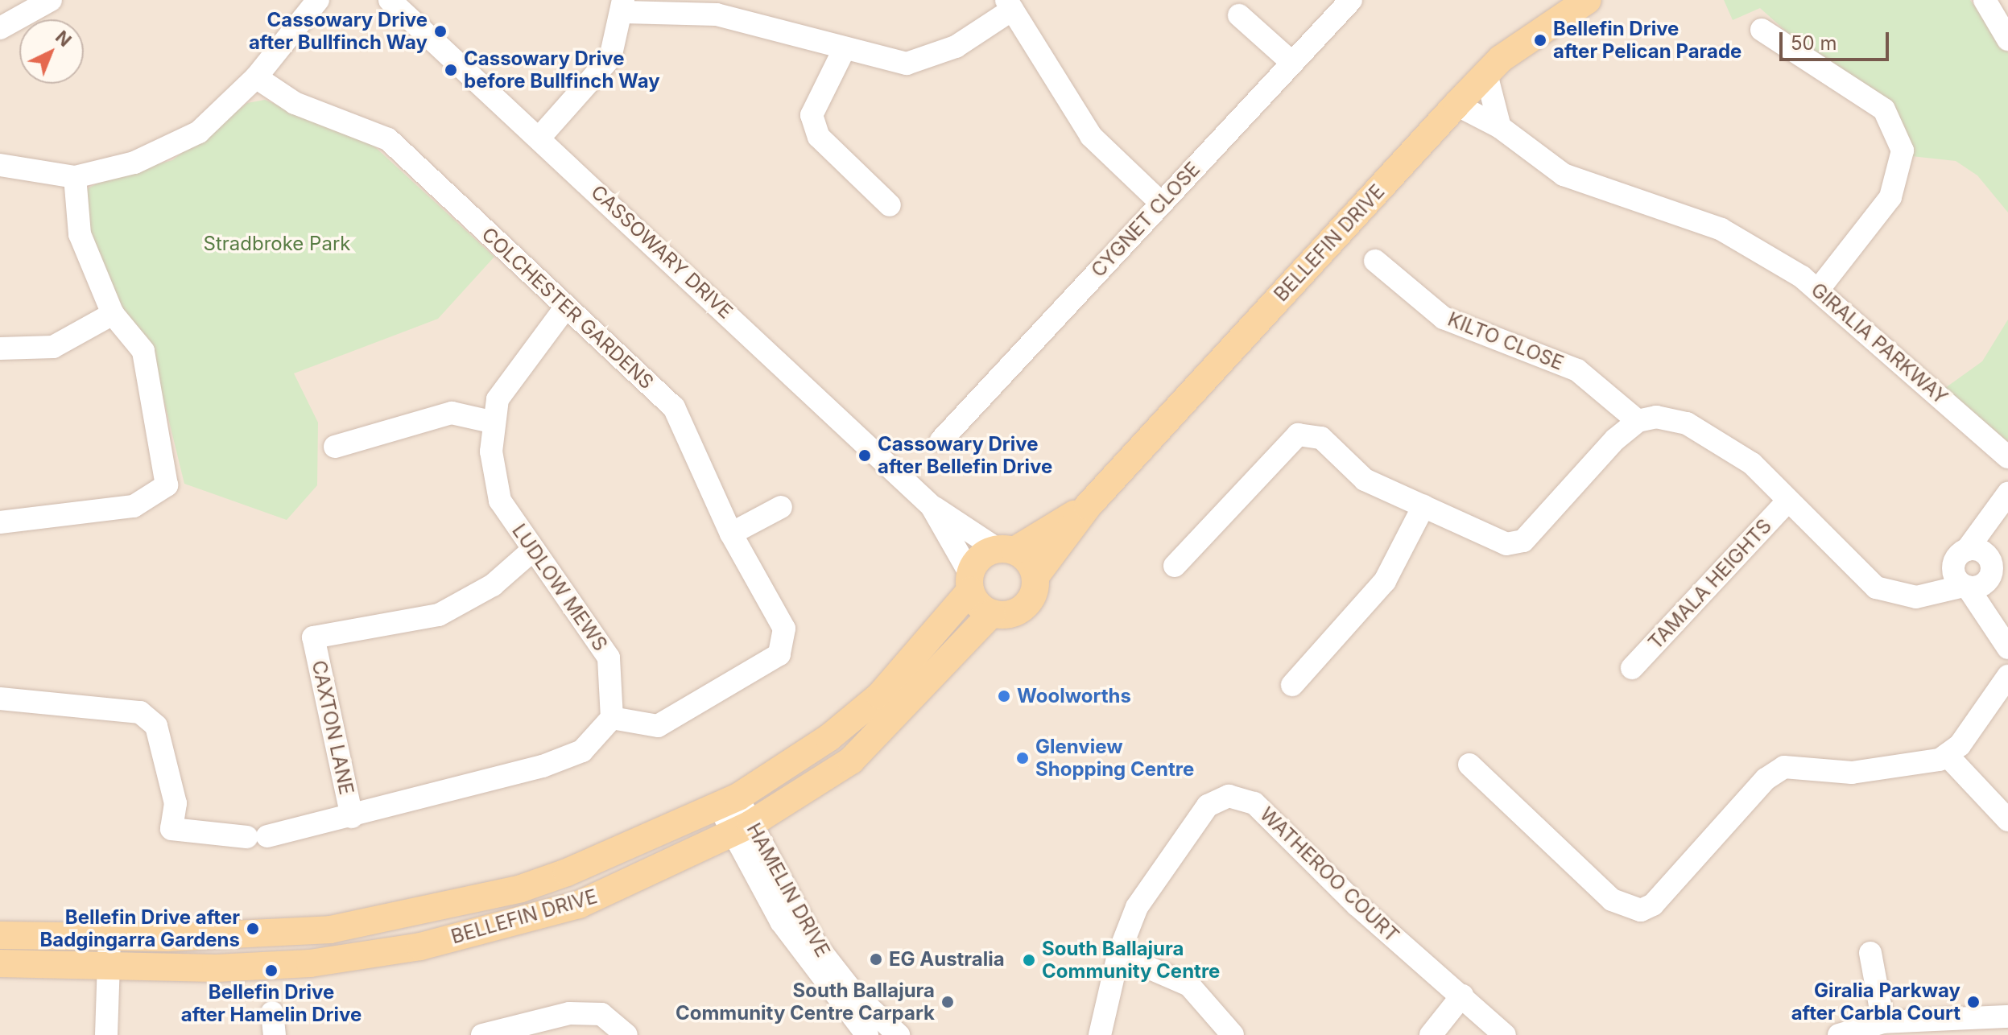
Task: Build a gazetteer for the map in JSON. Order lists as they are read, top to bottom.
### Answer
{
  "streets": {
    "main road": ["BELLEFIN DRIVE"],
    "street": [
      "CYGNET CLOSE",
      "CASSOWARY DRIVE",
      "COLCHESTER GARDENS",
      "KILTO CLOSE",
      "GIRALIA PARKWAY",
      "TAMALA HEIGHTS",
      "LUDLOW MEWS",
      "CAXTON LANE",
      "WATHEROO COURT",
      "HAMELIN DRIVE"
    ]
  },
  "crossings": [
    ["BELLEFIN DRIVE", "CASSOWARY DRIVE"],
    ["BELLEFIN DRIVE", "GIRALIA PARKWAY"],
    ["BELLEFIN DRIVE", "HAMELIN DRIVE"],
    ["COLCHESTER GARDENS", "LUDLOW MEWS"],
    ["LUDLOW MEWS", "CAXTON LANE"]
  ],
  "parks": ["Stradbroke Park"],
  "places": [
    "Cassowary Drive after Bullfinch Way",
    "Bellefin Drive after Pelican Parade",
    "Cassowary Drive before Bullfinch Way",
    "Cassowary Drive after Bellefin Drive",
    "Woolworths",
    "Glenview Shopping Centre",
    "Bellefin Drive after Badgingarra Gardens",
    "EG Australia",
    "South Ballajura Community Centre",
    "Bellefin Drive after Hamelin Drive",
    "South Ballajura Community Centre Carpark",
    "Giralia Parkway after Carbla Court"
  ],
  "scale_bar": "50 m",
  "north": "top right"
}
